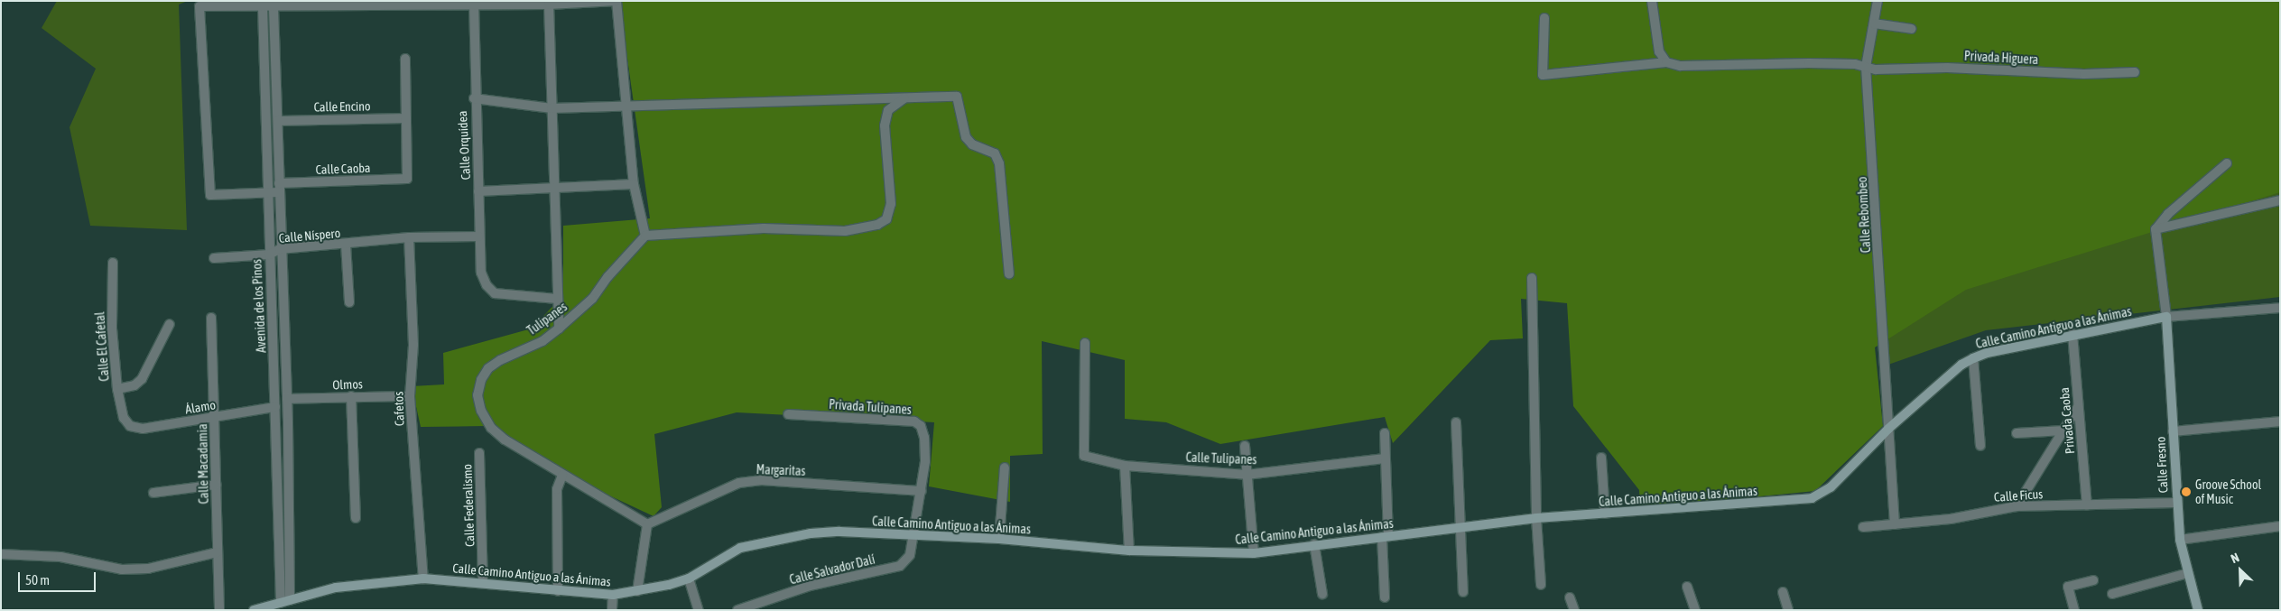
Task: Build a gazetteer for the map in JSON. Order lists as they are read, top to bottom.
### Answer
{
  "streets": {
    "street": [
      "Privada Higuera",
      "Calle Encino",
      "Calle Orquídea",
      "Calle Caoba",
      "Calle Rebombeo",
      "Calle Níspero",
      "Avenida de los Pinos",
      "Tulipanes",
      "Calle Camino Antiguo a las Ánimas",
      "Calle El Cafetal",
      "Olmos",
      "Álamo",
      "Privada Tulipanes",
      "Cafetos",
      "Privada Caoba",
      "Calle Tulipanes",
      "Calle Macadamia",
      "Calle Fresno",
      "Margaritas",
      "Calle Ficus",
      "Calle Federalismo",
      "Calle Salvador Dalí"
    ]
  },
  "crossings": [
    ["Privada Higuera", "Calle Rebombeo"],
    ["Calle Encino", "Calle Caoba"],
    ["Calle Encino", "Avenida de los Pinos"],
    ["Calle Orquídea", "Calle Níspero"],
    ["Calle Caoba", "Avenida de los Pinos"],
    ["Calle Rebombeo", "Calle Camino Antiguo a las Ánimas"],
    ["Calle Rebombeo", "Calle Ficus"],
    ["Calle Níspero", "Avenida de los Pinos"],
    ["Calle Níspero", "Cafetos"],
    ["Avenida de los Pinos", "Calle Camino Antiguo a las Ánimas"],
    ["Avenida de los Pinos", "Olmos"],
    ["Avenida de los Pinos", "Álamo"],
    ["Tulipanes", "Margaritas"],
    ["Calle Camino Antiguo a las Ánimas", "Privada Tulipanes"],
    ["Calle Camino Antiguo a las Ánimas", "Cafetos"],
    ["Calle Camino Antiguo a las Ánimas", "Privada Caoba"],
    ["Calle Camino Antiguo a las Ánimas", "Calle Fresno"],
    ["Calle Camino Antiguo a las Ánimas", "Calle Federalismo"],
    ["Calle Camino Antiguo a las Ánimas", "Calle Salvador Dalí"],
    ["Calle El Cafetal", "Álamo"],
    ["Olmos", "Cafetos"],
    ["Álamo", "Calle Macadamia"],
    ["Privada Tulipanes", "Margaritas"],
    ["Privada Tulipanes", "Calle Salvador Dalí"],
    ["Privada Caoba", "Calle Ficus"],
    ["Calle Fresno", "Calle Ficus"]
  ],
  "places": ["Groove School of Music"],
  "scale_bar": "50 m",
  "north": "top left"
}
